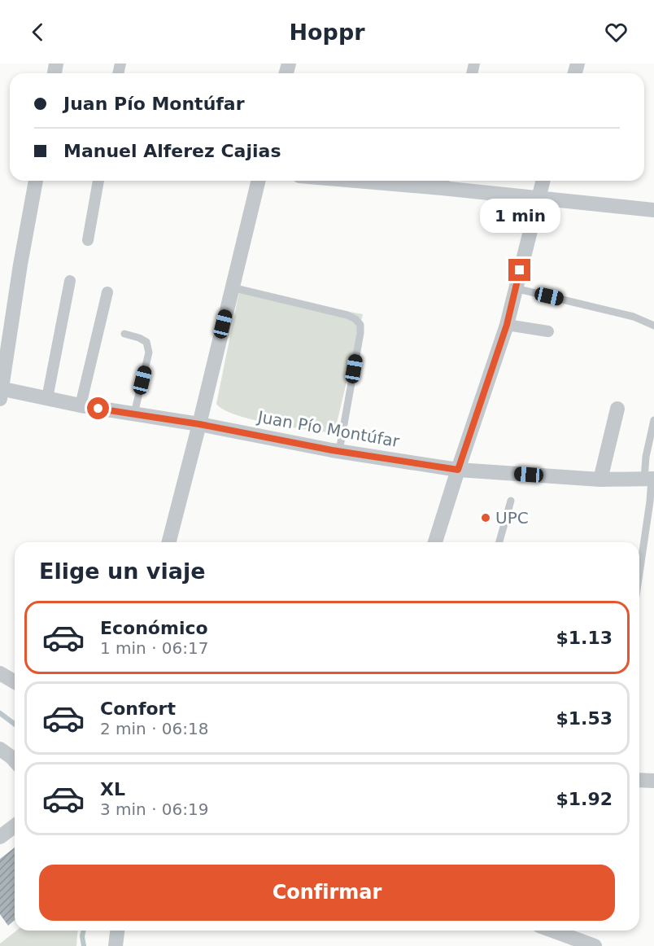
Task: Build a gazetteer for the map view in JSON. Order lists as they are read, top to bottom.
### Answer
{
  "streets": {
    "street": ["Juan Pío Montúfar"]
  },
  "places": ["UPC"],
  "page": {
    "header": "Hoppr",
    "banner": ["Juan Pío Montúfar", "Manuel Alferez Cajias"],
    "bubble": "1 min",
    "heading": "Elige un viaje",
    "list": [
      {
        "name": "Económico",
        "note": "1 min · 06:17",
        "value": "$1.13"
      },
      {
        "name": "Confort",
        "note": "2 min · 06:18",
        "value": "$1.53"
      },
      {
        "name": "XL",
        "note": "3 min · 06:19",
        "value": "$1.92"
      }
    ],
    "buttons": "Confirmar"
  }
}
